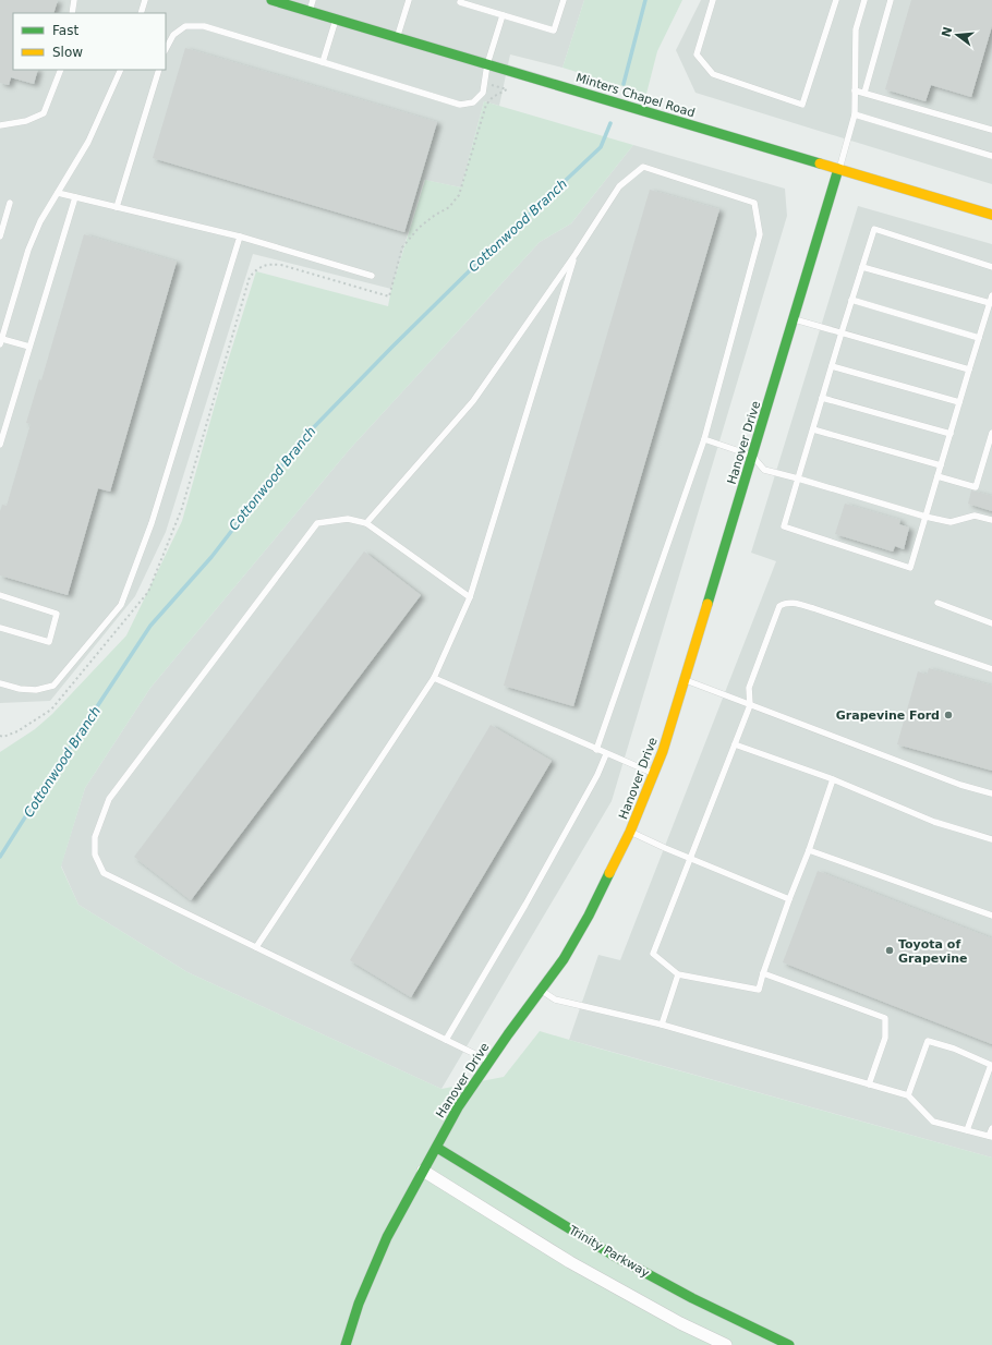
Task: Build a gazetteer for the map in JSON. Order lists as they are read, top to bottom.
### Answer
{
  "streets": {
    "street": ["Minters Chapel Road", "Hanover Drive", "Trinity Parkway"]
  },
  "crossings": [
    ["Minters Chapel Road", "Hanover Drive"],
    ["Hanover Drive", "Trinity Parkway"]
  ],
  "water": ["Cottonwood Branch"],
  "places": ["Grapevine Ford", "Toyota of Grapevine"],
  "legend": ["Fast", "Slow"],
  "north": "left"
}
